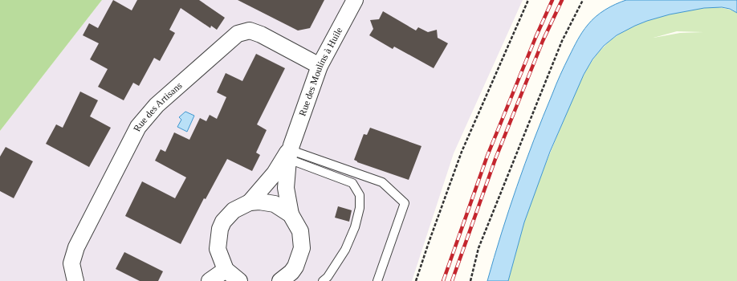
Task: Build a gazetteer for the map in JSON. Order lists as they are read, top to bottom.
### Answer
{
  "streets": {
    "street": ["Rue des Moulins à Huile", "Rue des Artisans"]
  },
  "crossings": [
    ["Rue des Moulins à Huile", "Rue des Artisans"]
  ]
}
